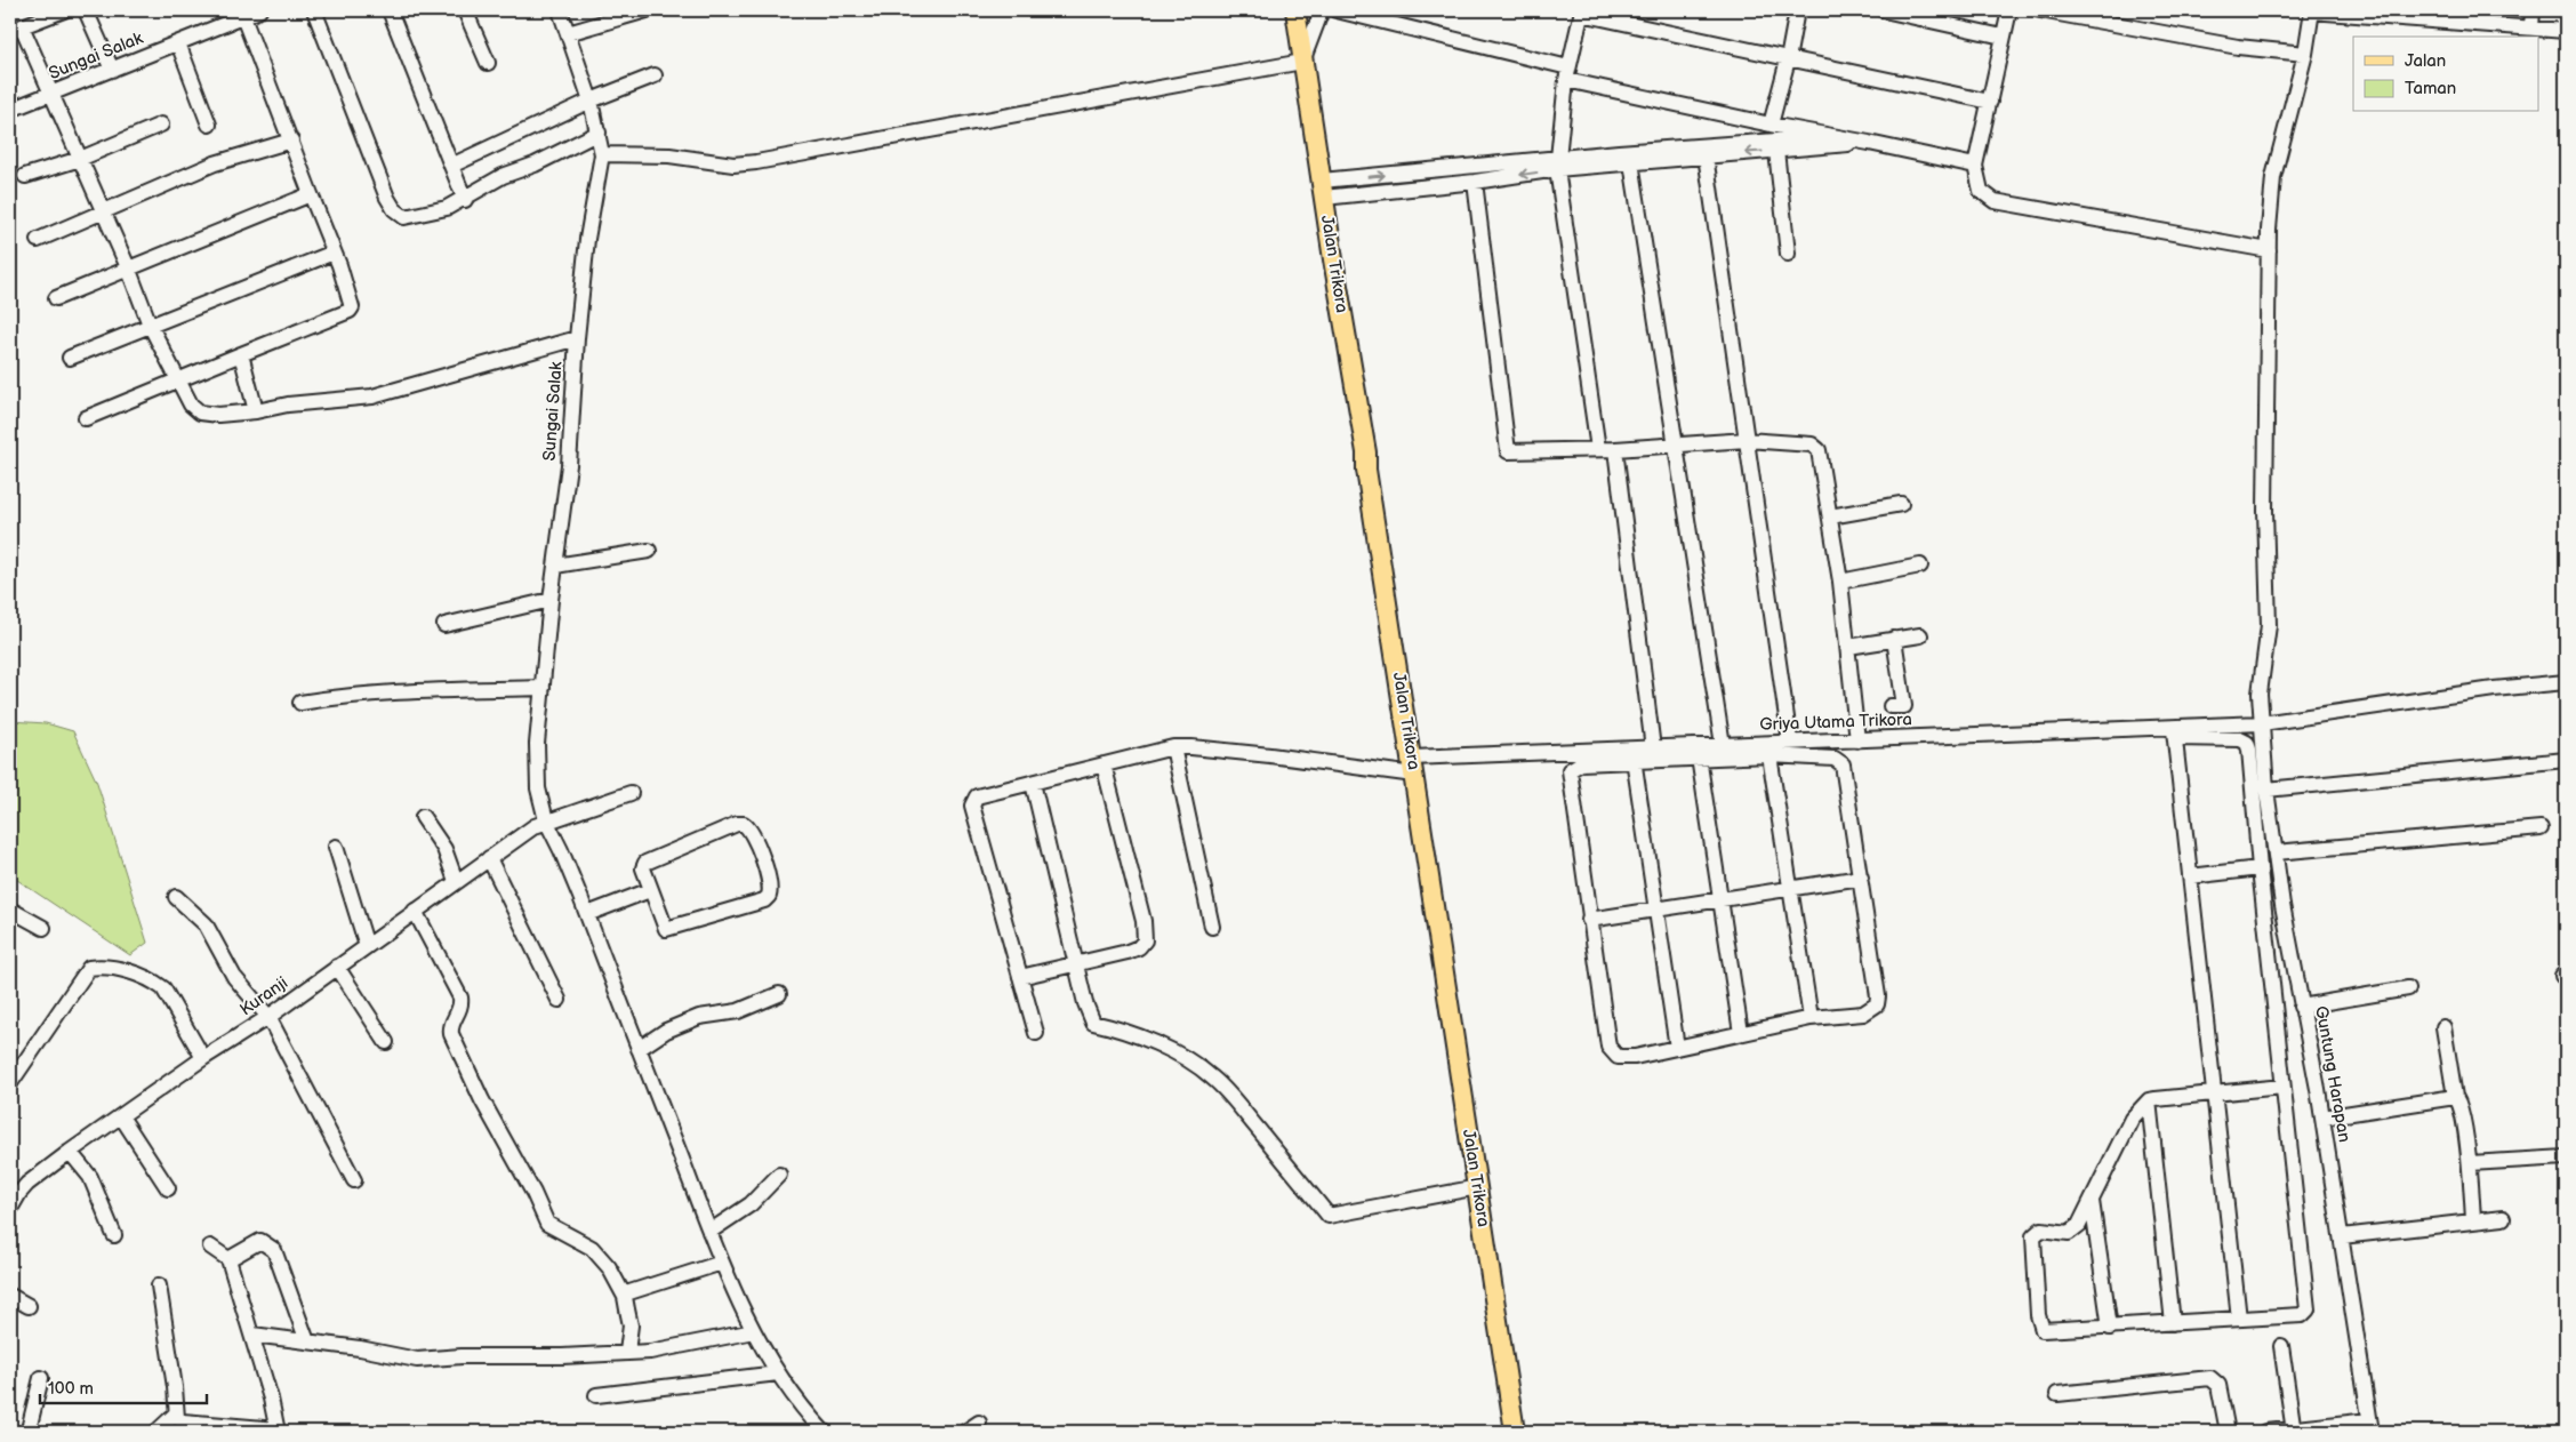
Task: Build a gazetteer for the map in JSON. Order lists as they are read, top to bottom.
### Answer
{
  "streets": {
    "main road": ["Jalan Trikora"],
    "street": [
      "Sungai Salak",
      "Griya Utama Trikora",
      "Kuranji",
      "Guntung Harapan"
    ]
  },
  "crossings": [
    ["Sungai Salak", "Kuranji"],
    ["Jalan Trikora", "Griya Utama Trikora"],
    ["Griya Utama Trikora", "Guntung Harapan"]
  ],
  "legend": ["Jalan", "Taman"],
  "scale_bar": "100 m"
}
